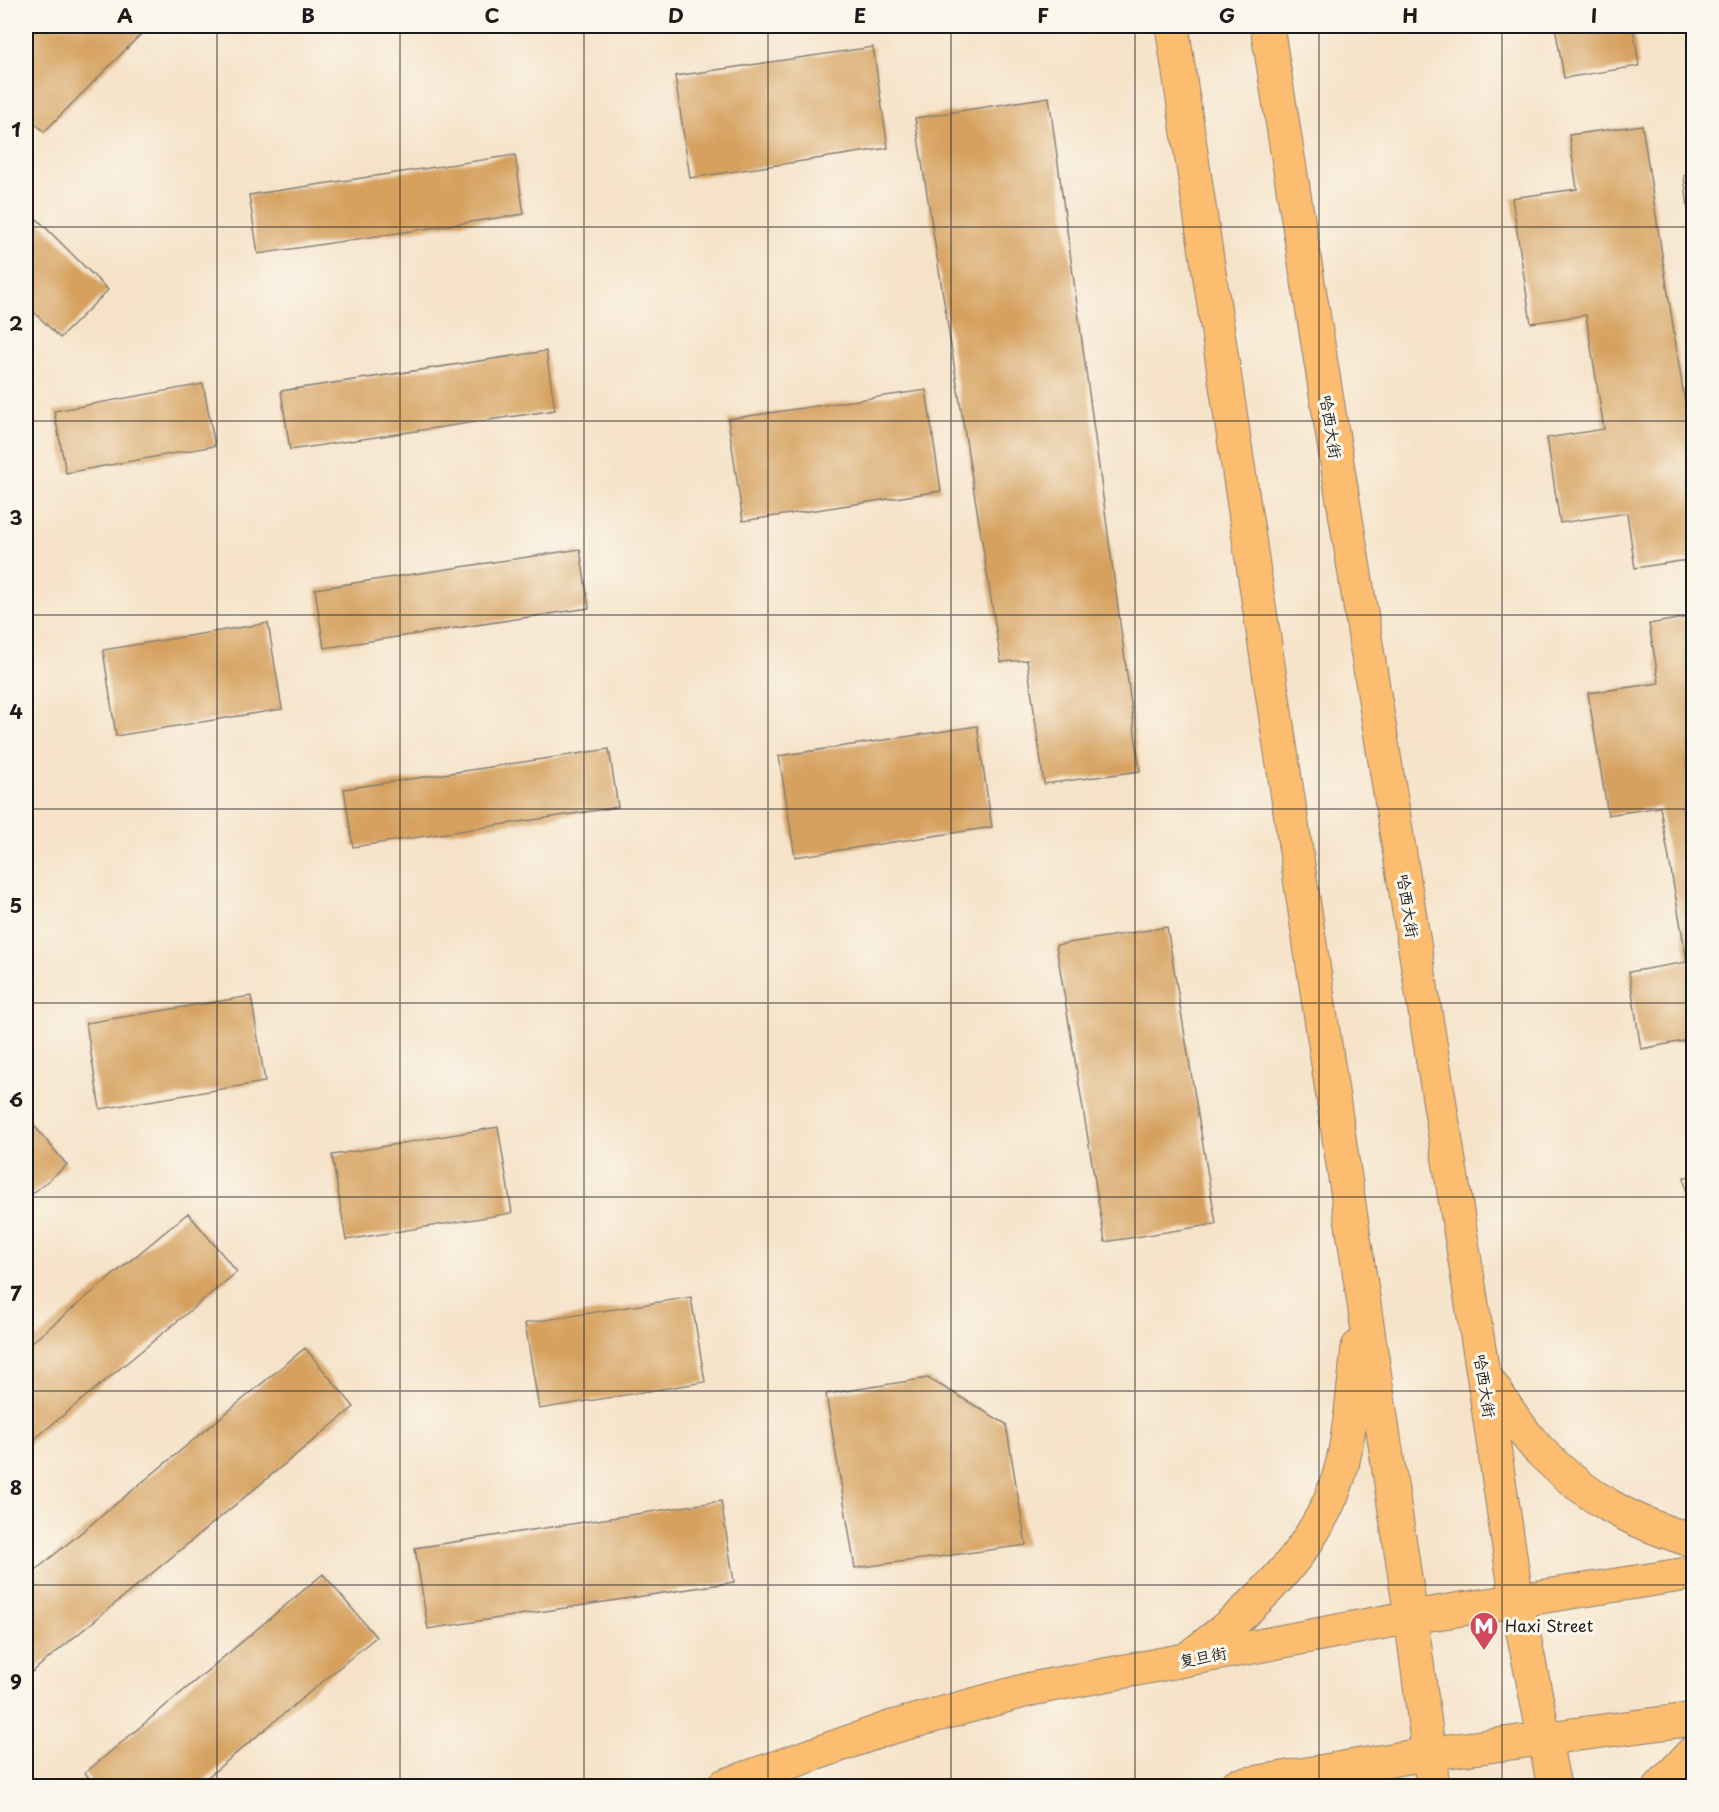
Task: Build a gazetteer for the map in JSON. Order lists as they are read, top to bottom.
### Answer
{
  "streets": {
    "main road": ["哈西大街", "复旦街"]
  },
  "crossings": [
    ["哈西大街", "复旦街"]
  ],
  "places": {
    "metro station": ["Haxi Street"]
  },
  "grid": {
    "columns": [
      "A",
      "B",
      "C",
      "D",
      "E",
      "F",
      "G",
      "H",
      "I"
    ],
    "rows": [
      "1",
      "2",
      "3",
      "4",
      "5",
      "6",
      "7",
      "8",
      "9"
    ]
  }
}
